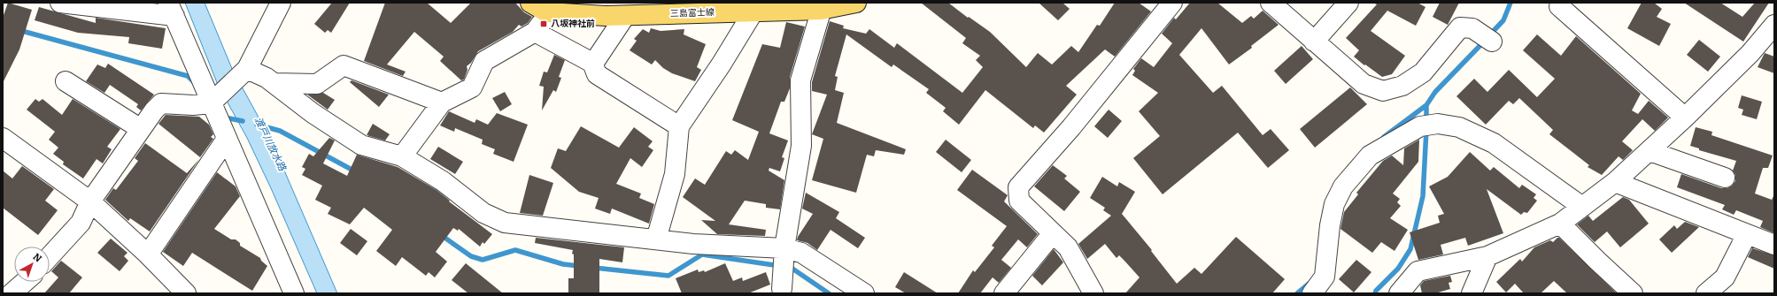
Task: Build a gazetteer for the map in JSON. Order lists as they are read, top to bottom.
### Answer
{
  "streets": {
    "main road": ["三島富士線"]
  },
  "water": ["渡戸川放水路"],
  "places": {
    "transit": ["八坂神社前"]
  },
  "north": "top right"
}
